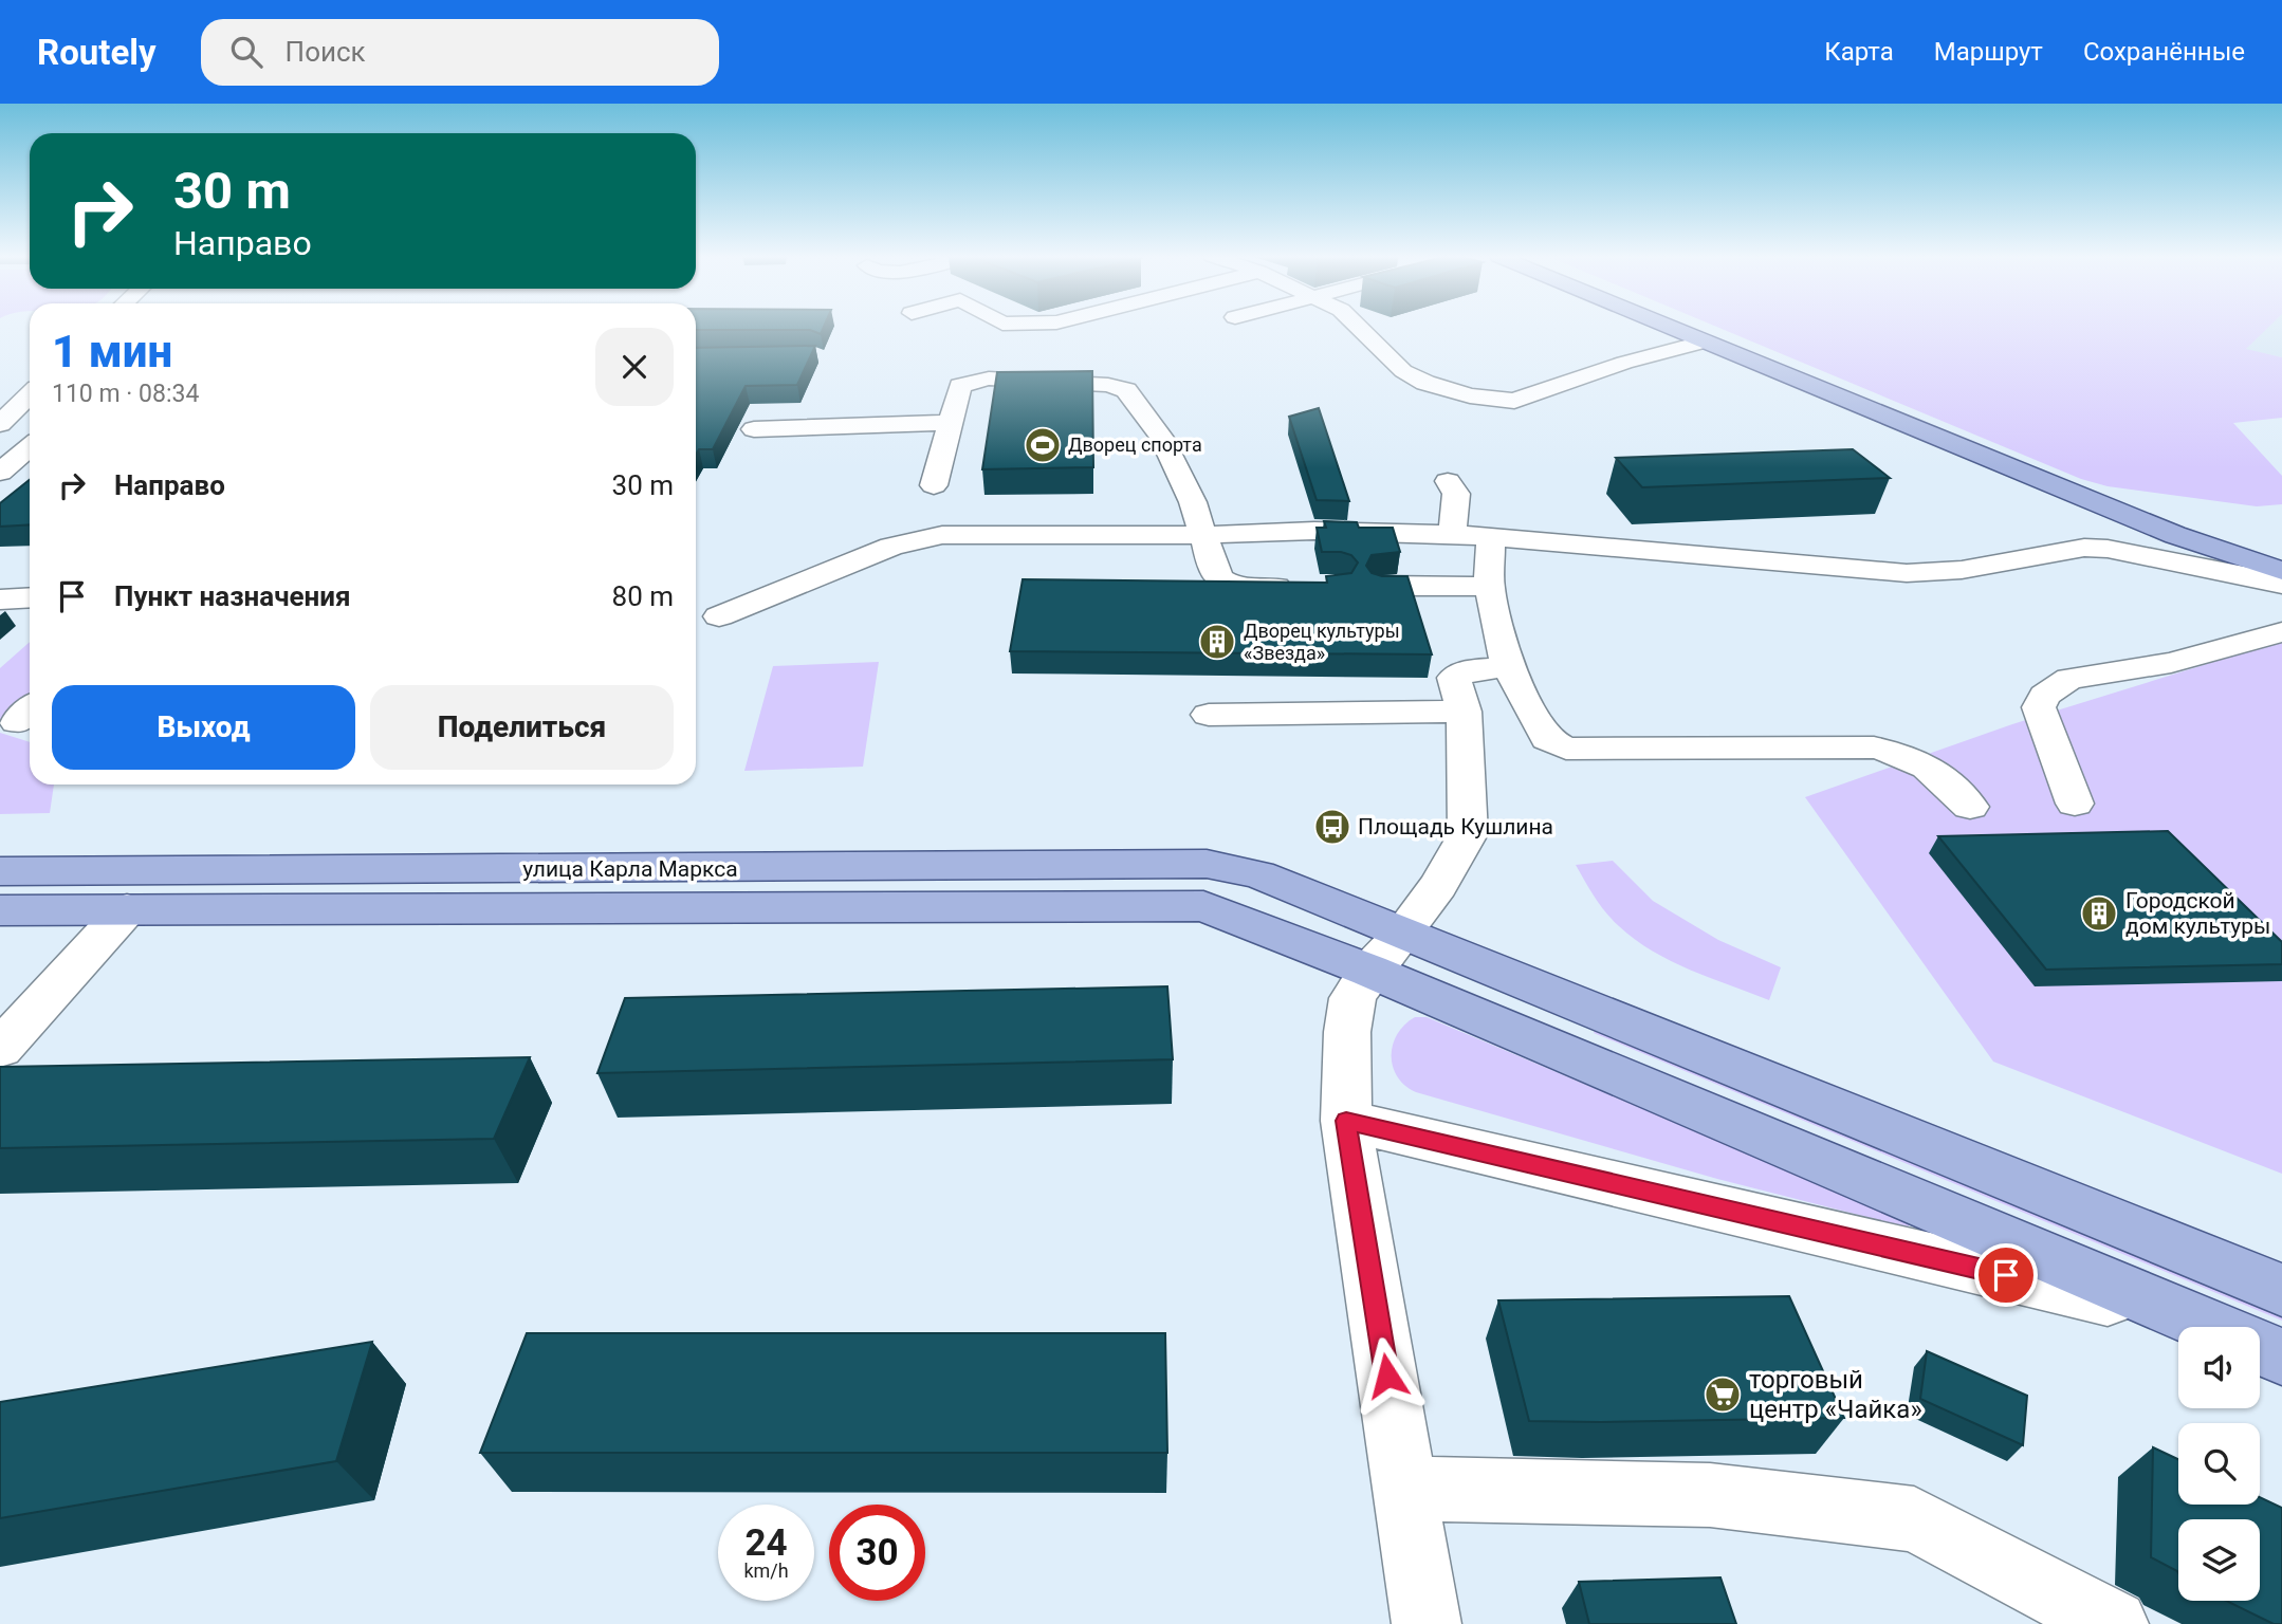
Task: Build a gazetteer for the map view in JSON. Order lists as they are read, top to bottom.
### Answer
{
  "streets": {
    "main road": ["улица Карла Маркса"]
  },
  "places": {
    "sports": ["Дворец спорта"],
    "building": ["Дворец культуры «Звезда»", "Городской дом культуры"],
    "bus stop": ["Площадь Кушлина"],
    "supermarket": ["торговый центр «Чайка»"]
  },
  "page": {
    "header": "Routely",
    "search": "Поиск",
    "nav": ["Карта", "Маршрут", "Сохранённые"],
    "turn": ["30 m", "Направо"],
    "heading": ["1 мин", "110 m · 08:34"],
    "list": [
      {
        "name": "Направо",
        "value": "30 m"
      },
      {
        "name": "Пункт назначения",
        "value": "80 m"
      }
    ],
    "buttons": ["Выход", "Поделиться"],
    "speed": "24 km/h",
    "limit": "30"
  }
}
